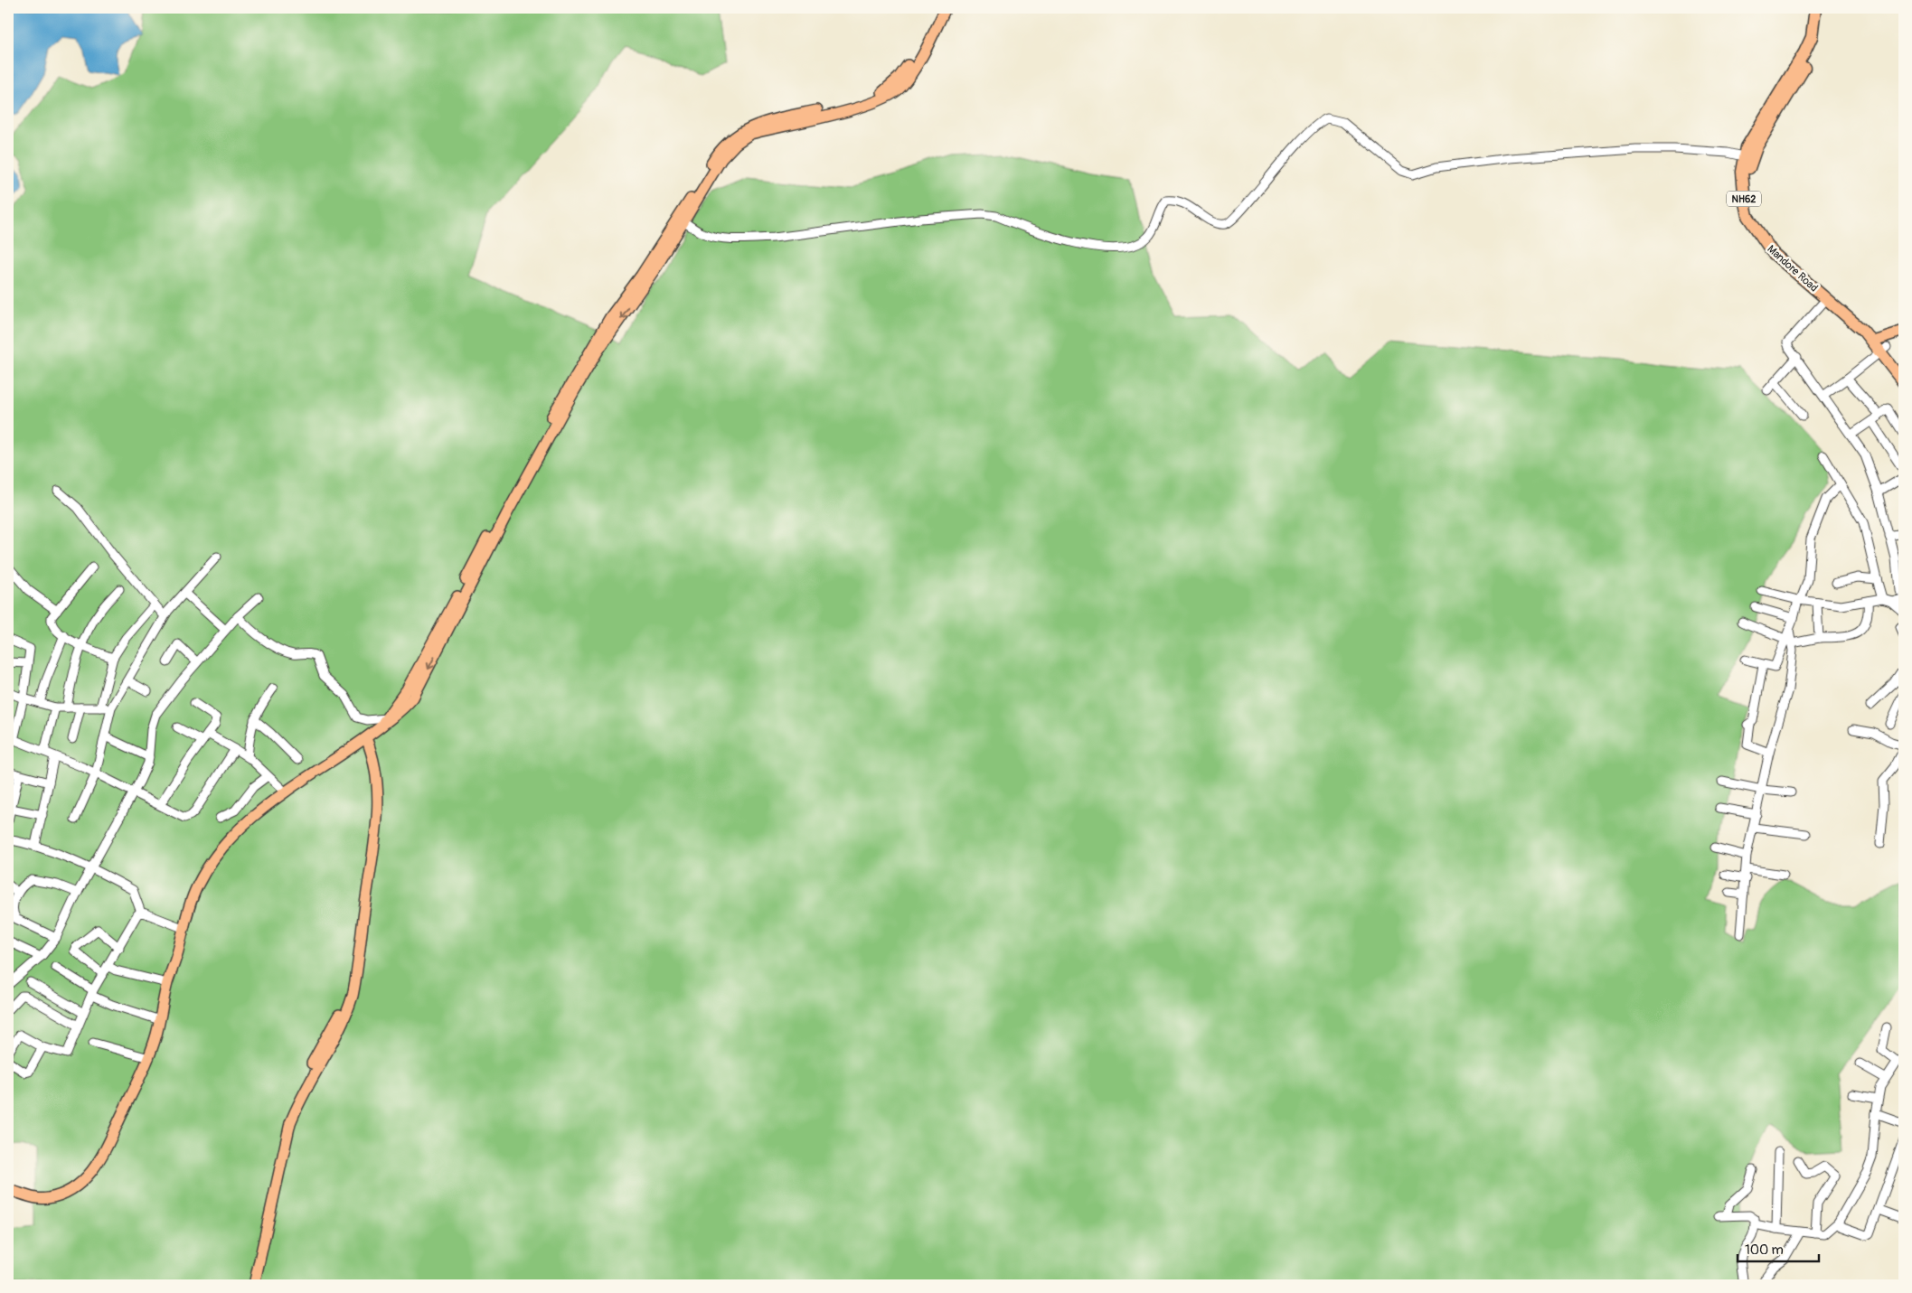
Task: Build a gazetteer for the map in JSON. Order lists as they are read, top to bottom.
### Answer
{
  "streets": {
    "highway": ["NH62", "Mandore Road"]
  },
  "scale_bar": "100 m"
}
